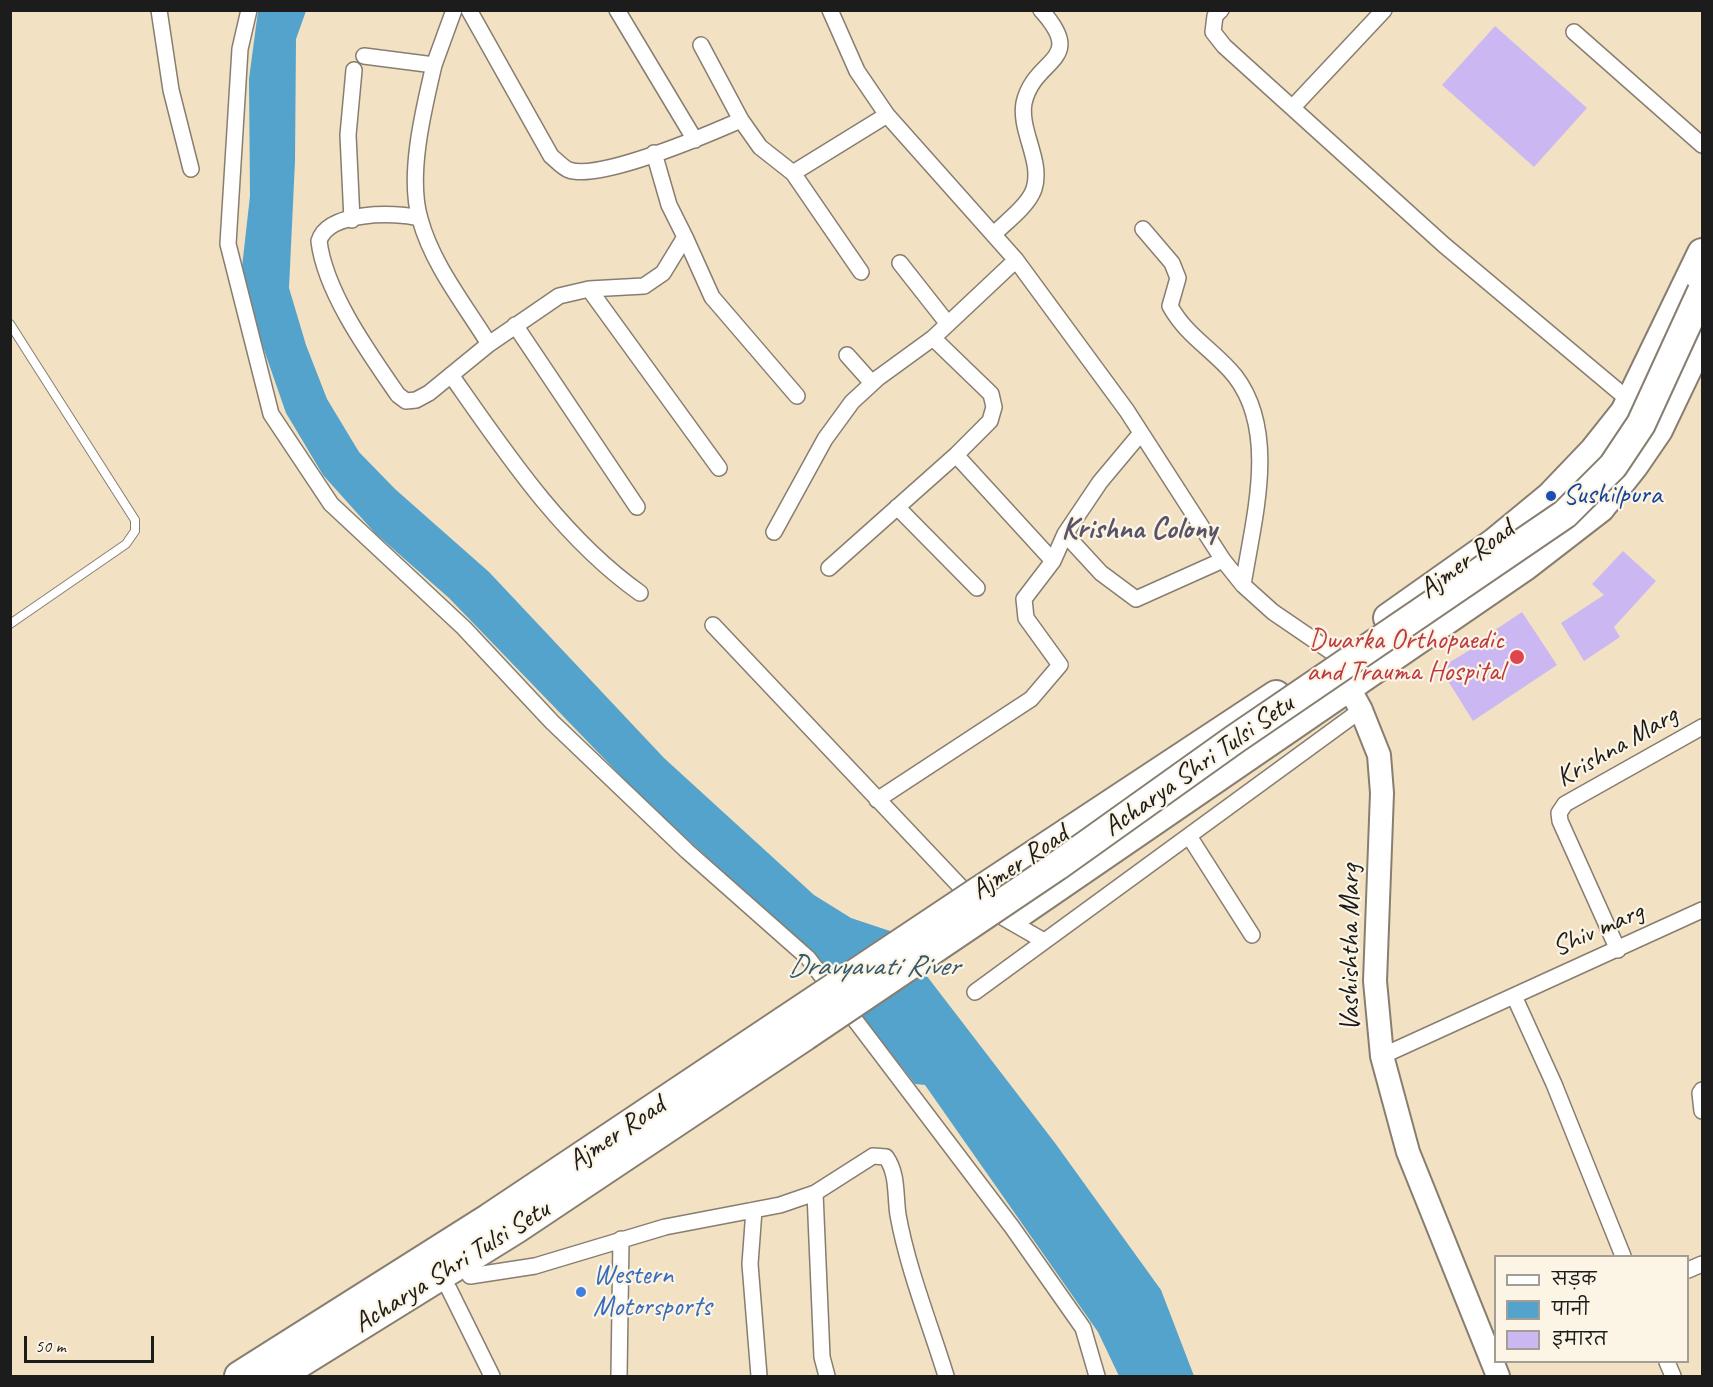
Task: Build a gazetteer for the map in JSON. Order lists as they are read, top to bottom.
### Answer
{
  "streets": {
    "highway": ["Ajmer Road", "Acharya Shri Tulsi Setu"],
    "street": ["Krishna Marg", "Shiv marg", "Vashishtha Marg"]
  },
  "crossings": [
    ["Ajmer Road", "Vashishtha Marg"],
    ["Krishna Marg", "Shiv marg"],
    ["Shiv marg", "Vashishtha Marg"]
  ],
  "districts": ["Krishna Colony"],
  "water": ["Dravyavati River"],
  "places": ["Sushilpura", "Dwarka Orthopaedic and Trauma Hospital", "Western Motorsports"],
  "legend": ["सड़क", "पानी", "इमारत"],
  "scale_bar": "50 m"
}
